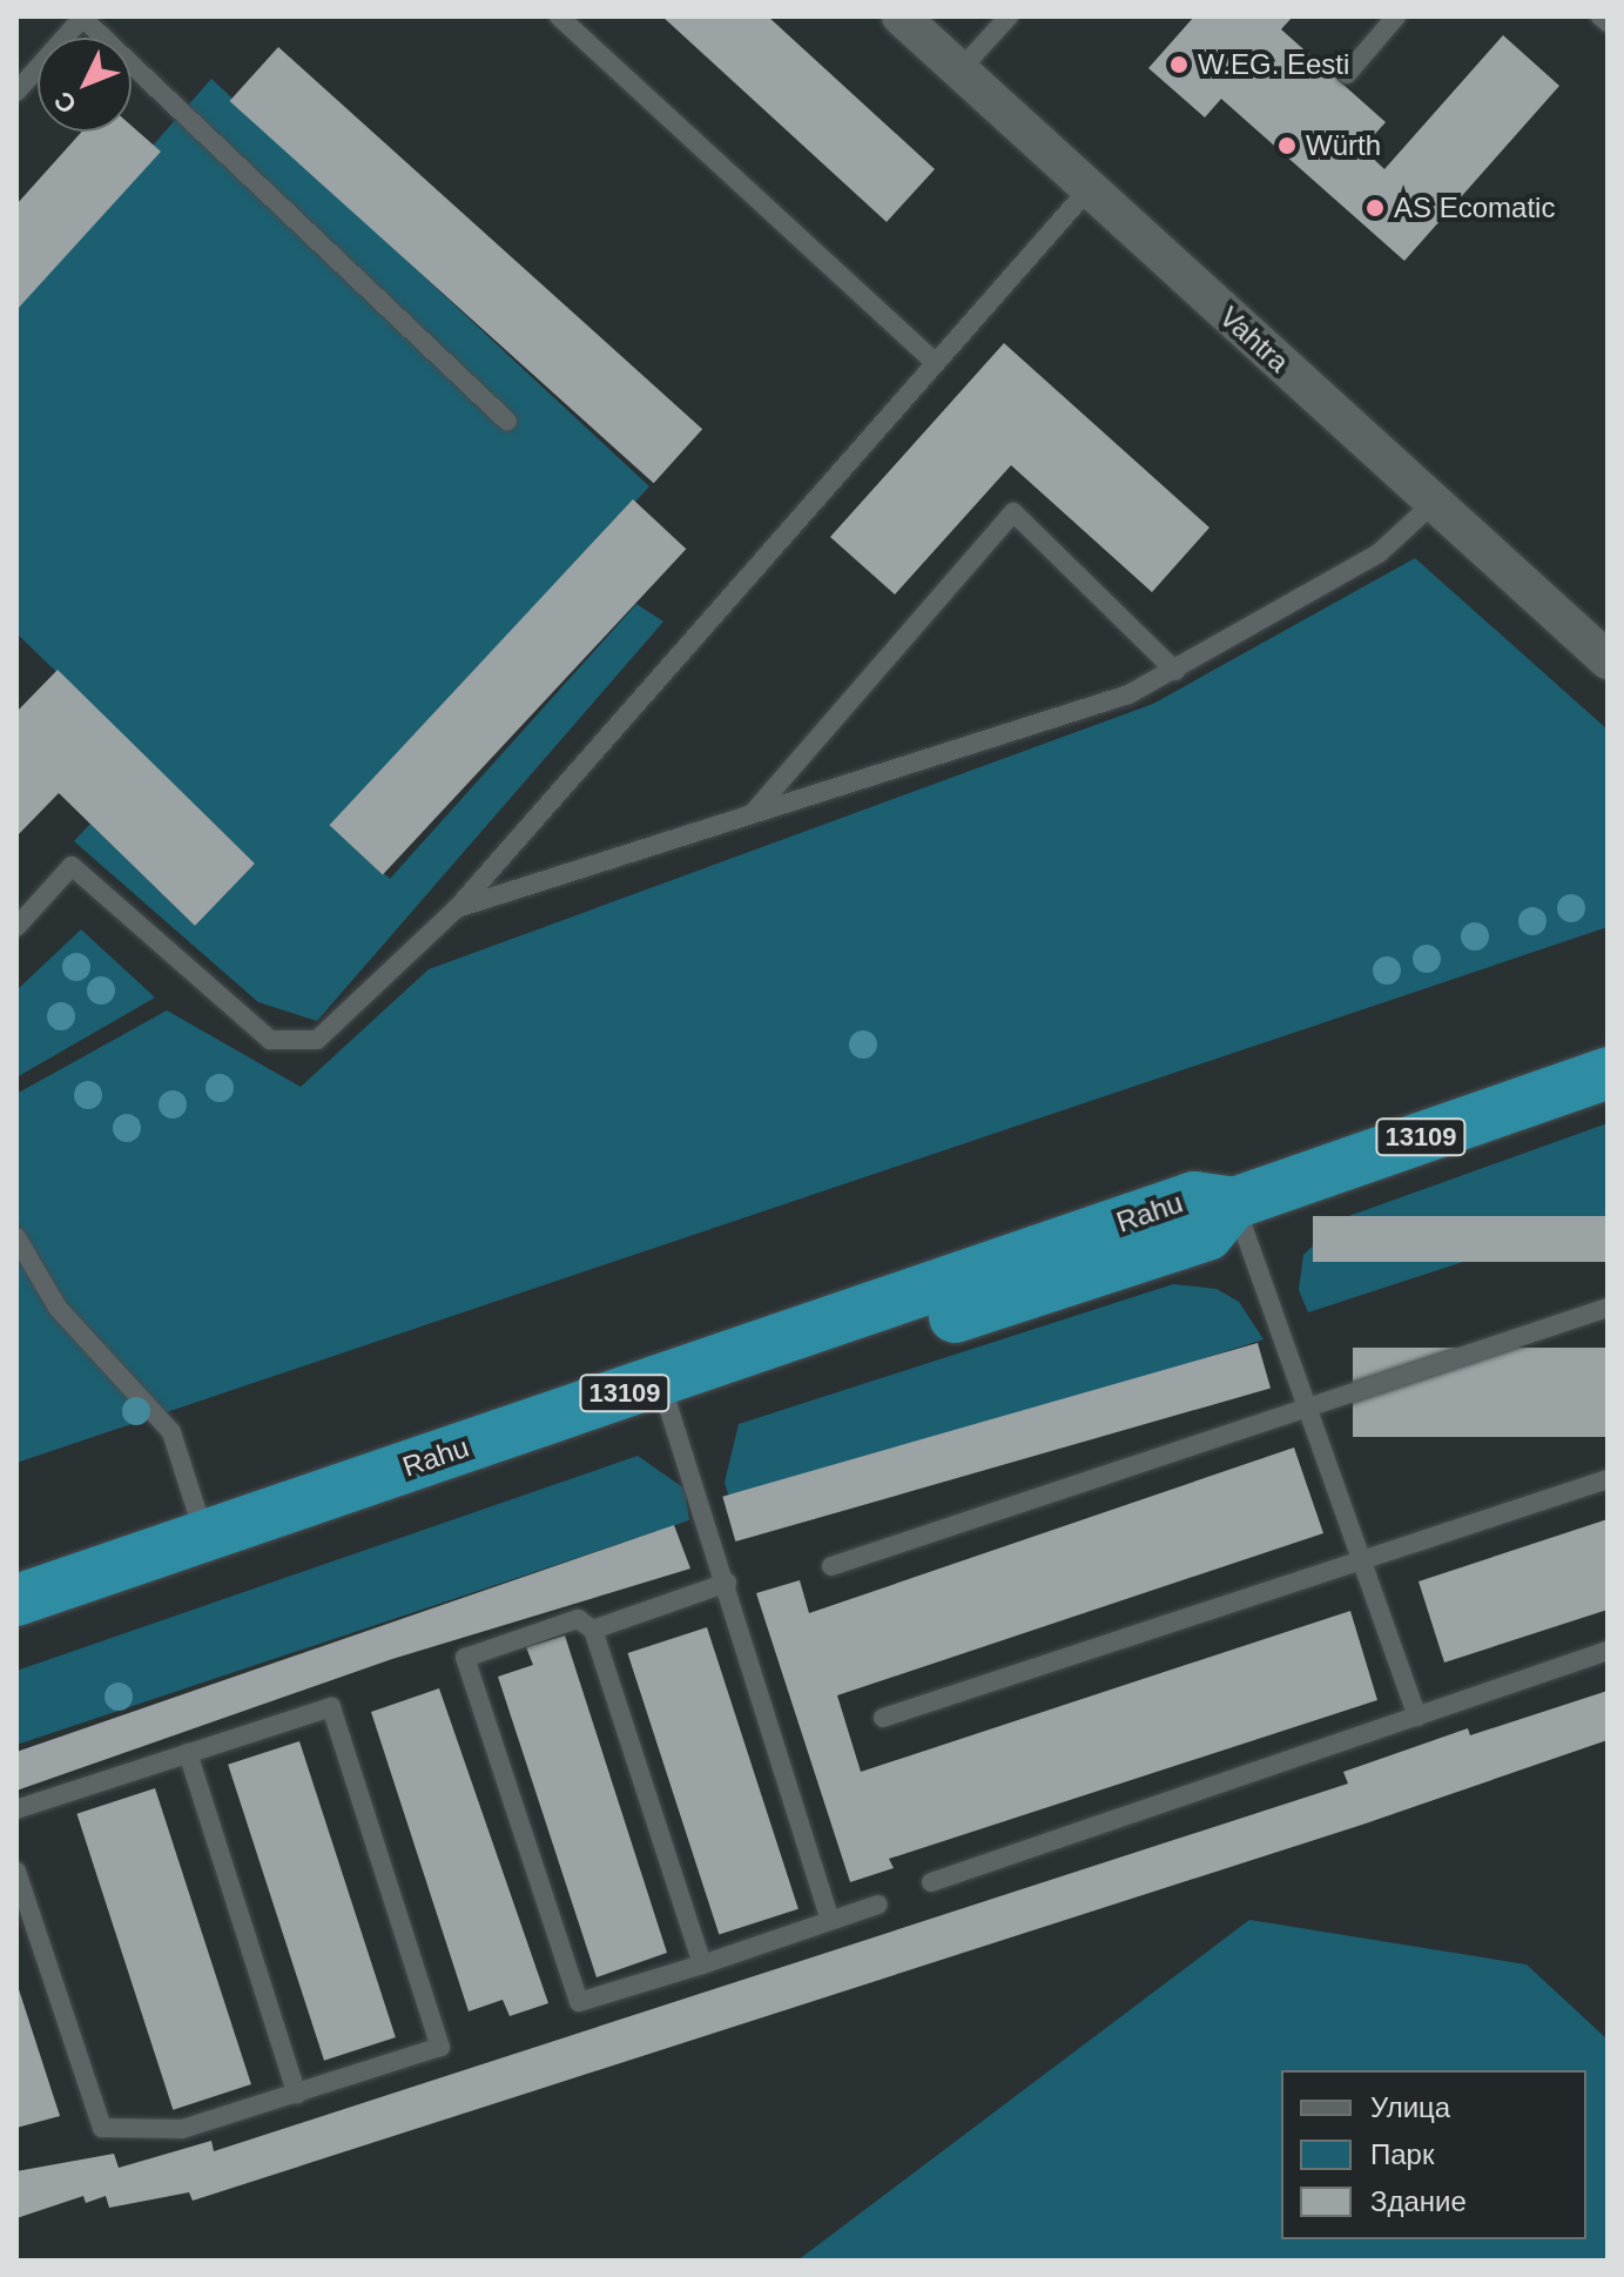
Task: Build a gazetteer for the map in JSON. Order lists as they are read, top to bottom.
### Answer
{
  "streets": {
    "highway": ["13109", "Rahu"],
    "street": ["Vahtra"]
  },
  "places": ["W.EG. Eesti", "Würth", "AS Ecomatic"],
  "legend": ["Улица", "Парк", "Здание"],
  "north": "bottom left"
}
